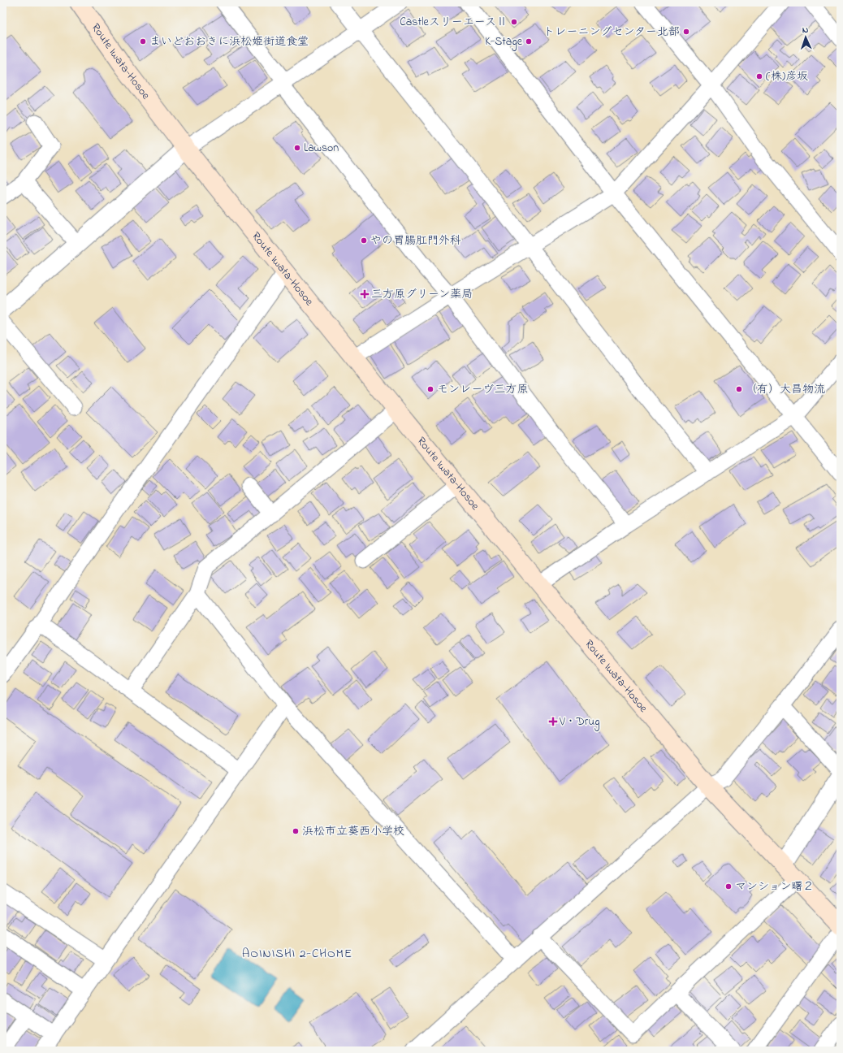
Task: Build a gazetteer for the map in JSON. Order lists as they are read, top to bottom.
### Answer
{
  "streets": {
    "main road": ["Route Iwata-Hosoe"]
  },
  "districts": ["AOINISHI 2-CHOME"],
  "places": {
    "other": [
      "CastleスリーエースⅡ",
      "トレーニングセンター北部",
      "まいどおおきに浜松姫街道食堂",
      "K-Stage",
      "(株)彦坂",
      "Lawson",
      "やの胃腸肛門外科",
      "モンレーヴ三方原",
      "（有）大昌物流",
      "浜松市立葵西小学校",
      "マンション曙２"
    ],
    "health": ["三方原グリーン薬局", "V・Drug"]
  },
  "north": "top"
}
